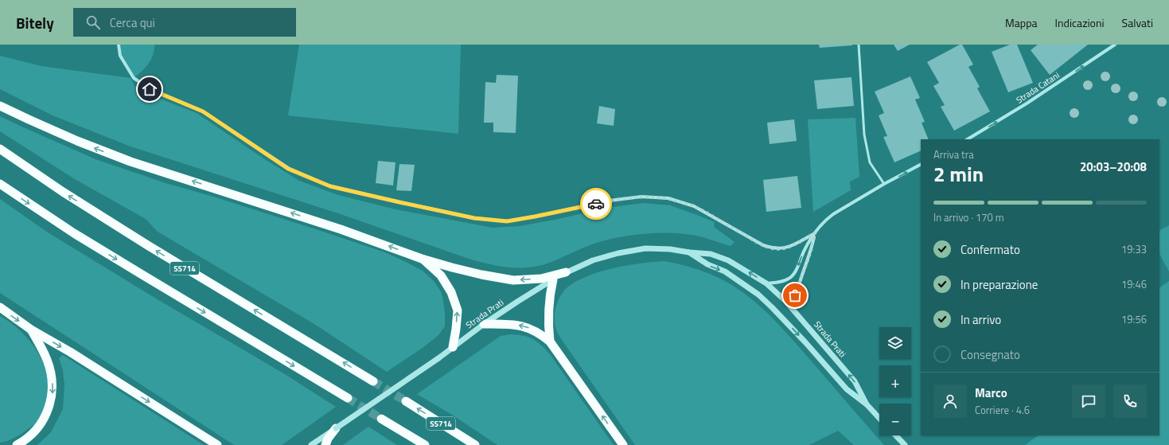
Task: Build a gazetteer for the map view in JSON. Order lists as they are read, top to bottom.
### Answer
{
  "streets": {
    "highway": ["SS714"],
    "street": ["Strada Catani", "Strada Prati"]
  },
  "one_way": ["Strada Catani"],
  "page": {
    "header": "Bitely",
    "search": "Cerca qui",
    "nav": ["Mappa", "Indicazioni", "Salvati"],
    "heading": ["2 min", "Arriva tra", "20:03–20:08"],
    "panel": ["Marco", "Corriere · 4.6"],
    "bar": "In arrivo · 170 m",
    "list": [
      ["Confermato", "19:33"],
      ["In preparazione", "19:46"],
      ["In arrivo", "19:56"],
      "Consegnato"
    ],
    "map_buttons": ["+", "−"]
  }
}
